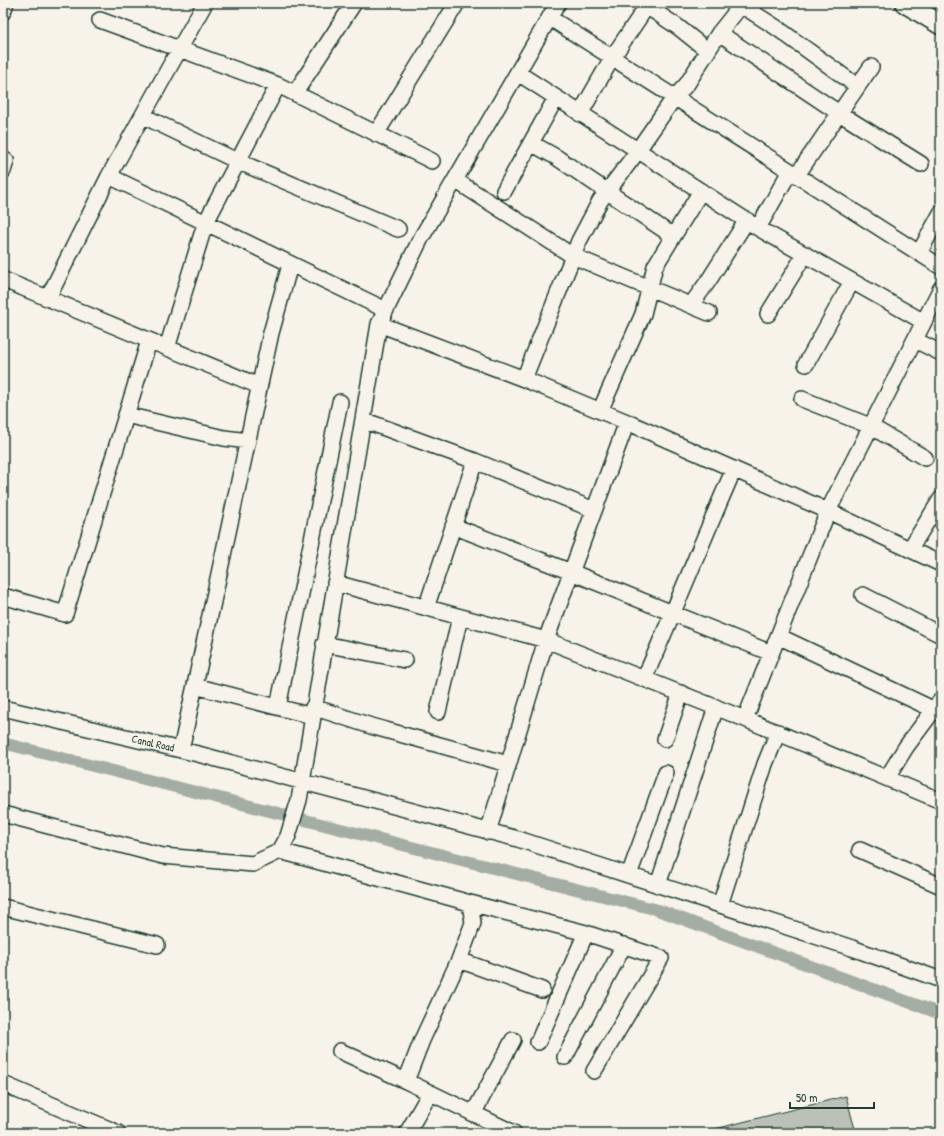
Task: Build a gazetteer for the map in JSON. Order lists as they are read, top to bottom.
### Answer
{
  "streets": {
    "street": ["Canal Road"]
  },
  "scale_bar": "50 m"
}
